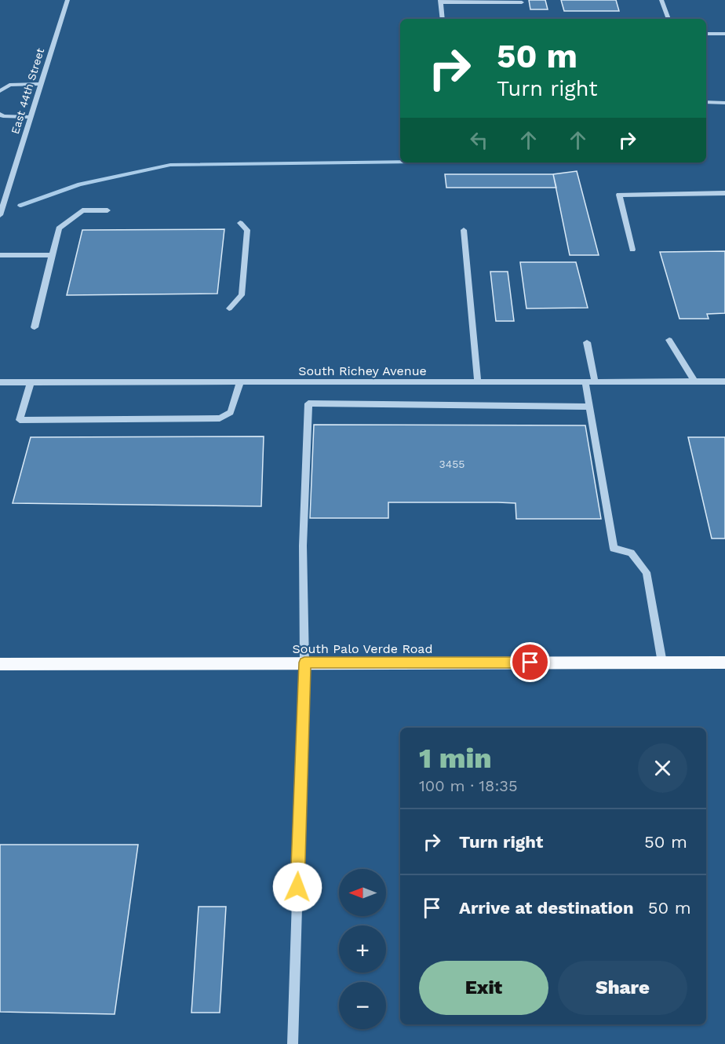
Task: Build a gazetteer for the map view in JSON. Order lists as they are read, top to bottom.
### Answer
{
  "streets": {
    "main road": ["South Palo Verde Road"],
    "street": ["East 44th Street", "South Richey Avenue"]
  },
  "house_numbers": ["3455"],
  "north": "left",
  "page": {
    "turn": ["50 m", "Turn right"],
    "heading": ["1 min", "100 m · 18:35"],
    "list": [
      {
        "name": "Turn right",
        "value": "50 m"
      },
      {
        "name": "Arrive at destination",
        "value": "50 m"
      }
    ],
    "map_buttons": ["+", "−"],
    "buttons": ["Exit", "Share"]
  }
}
